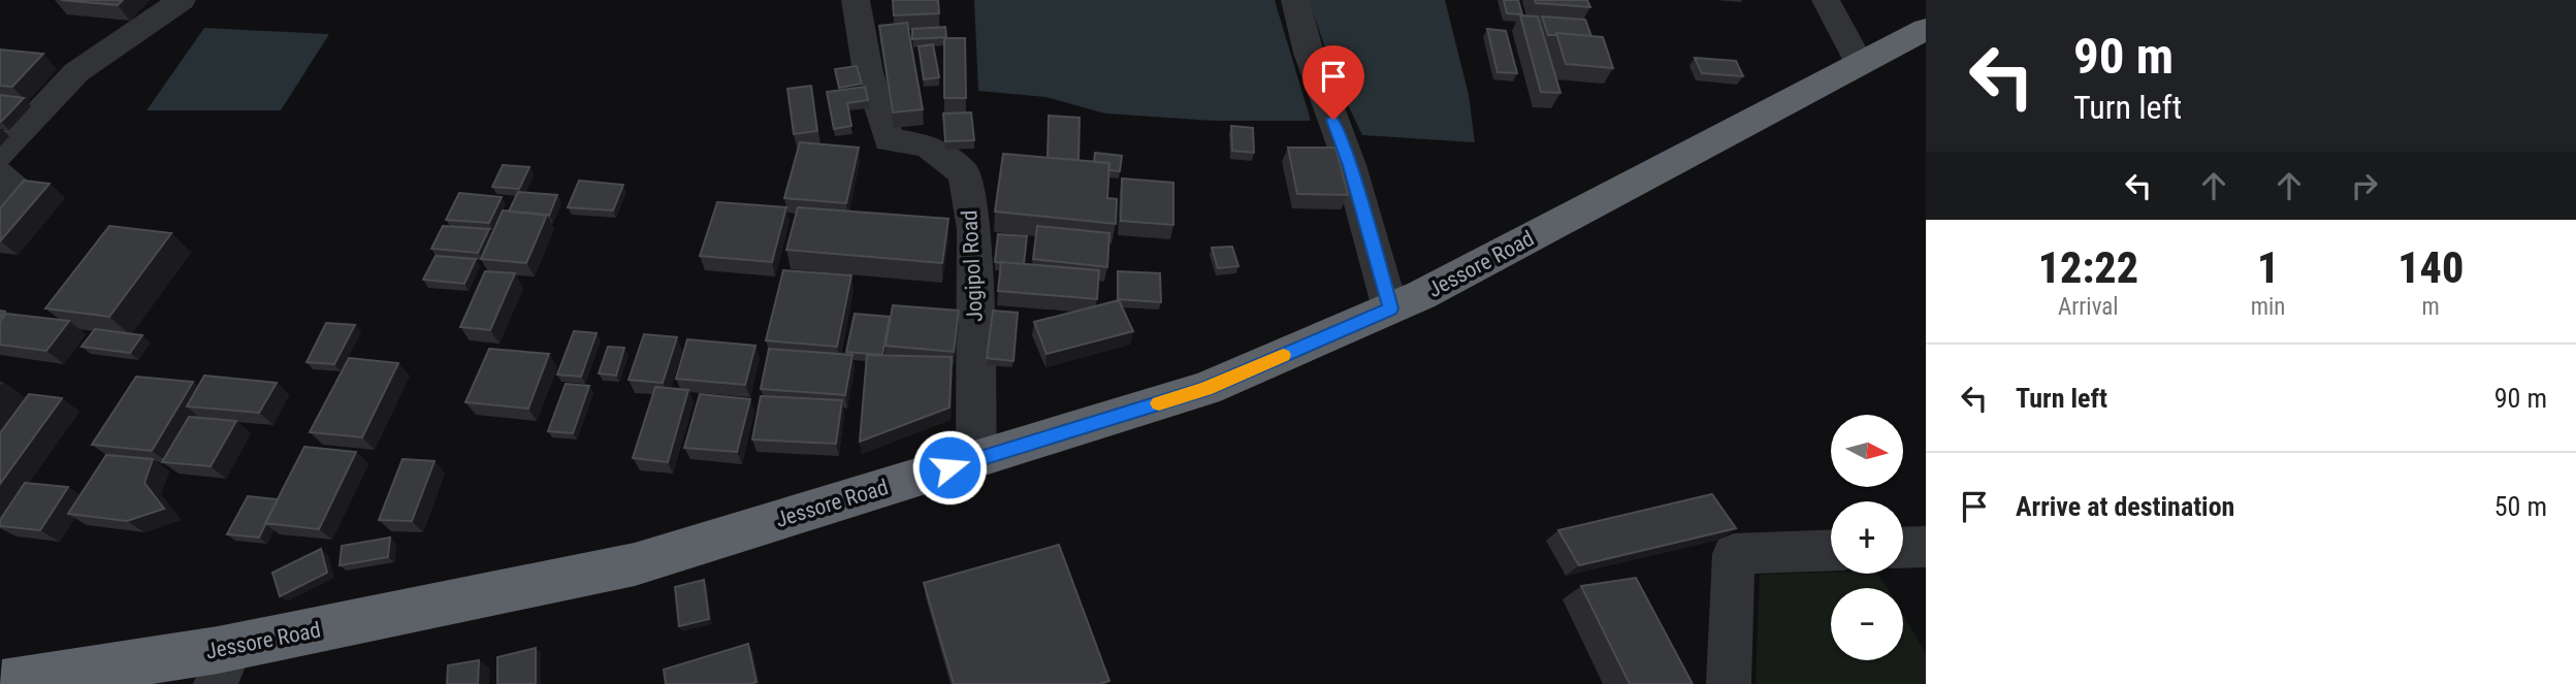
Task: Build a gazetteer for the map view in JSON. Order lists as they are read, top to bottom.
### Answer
{
  "streets": {
    "highway": ["Jessore Road"],
    "street": ["Jogipol Road"]
  },
  "crossings": [
    ["Jessore Road", "Jogipol Road"]
  ],
  "north": "right",
  "page": {
    "turn": ["90 m", "Turn left"],
    "eta": [
      "12:22",
      "Arrival",
      "1",
      "min",
      "140",
      "m"
    ],
    "list": [
      {
        "name": "Turn left",
        "value": "90 m"
      },
      {
        "name": "Arrive at destination",
        "value": "50 m"
      }
    ],
    "map_buttons": ["+", "−"]
  }
}
